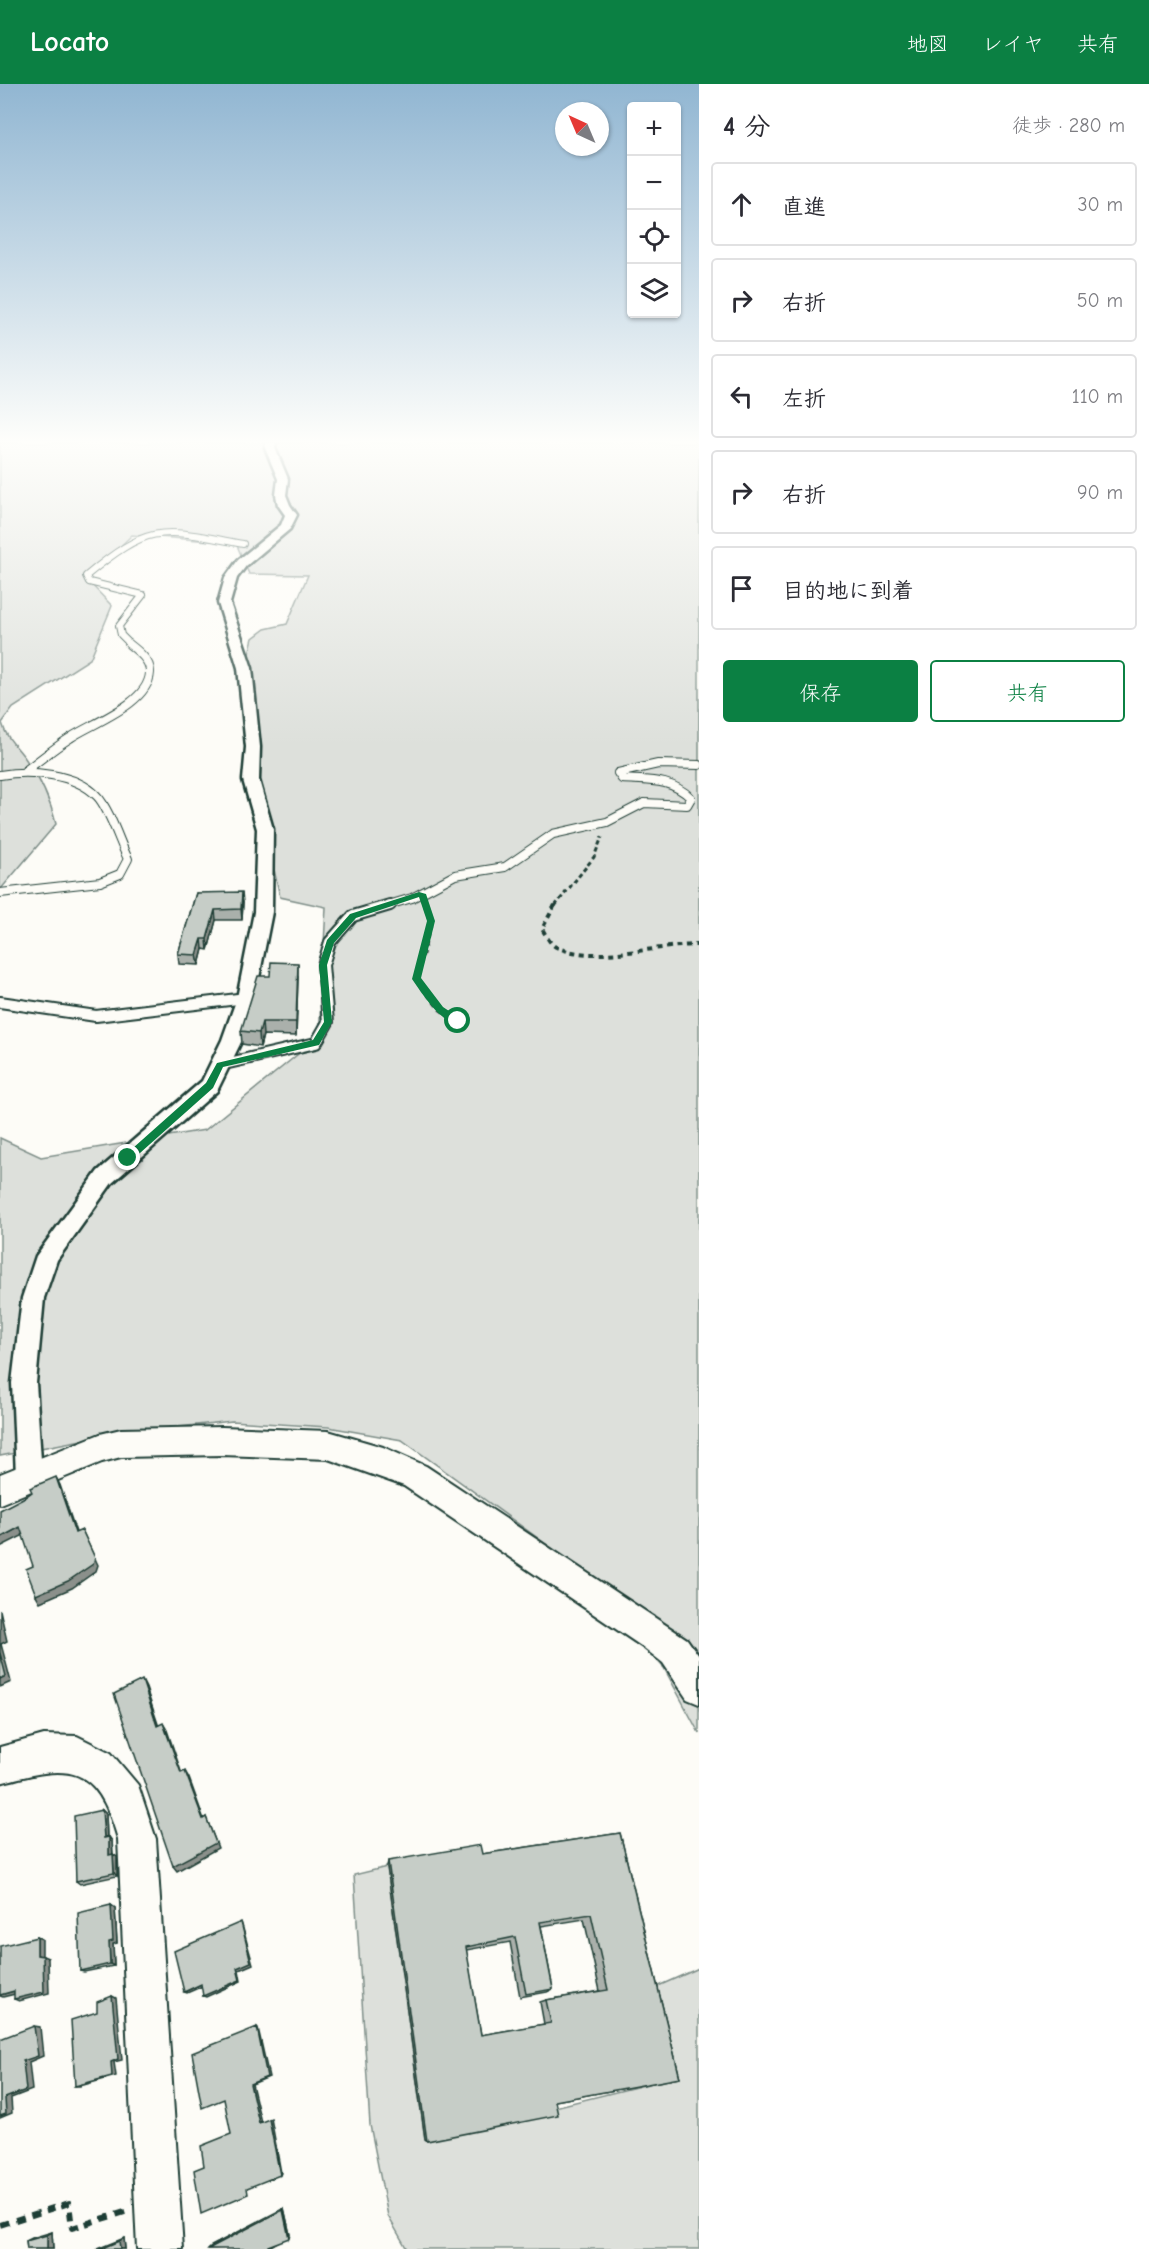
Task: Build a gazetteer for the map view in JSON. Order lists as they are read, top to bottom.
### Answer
{
  "north": "top left",
  "page": {
    "header": "Locato",
    "nav": ["地図", "レイヤ", "共有"],
    "heading": ["4 分", "徒歩 · 280 m"],
    "map_buttons": ["+", "−"],
    "list": [
      ["直進", "30 m"],
      ["右折", "50 m"],
      ["左折", "110 m"],
      ["右折", "90 m"],
      "目的地に到着"
    ],
    "buttons": ["保存", "共有"]
  }
}
